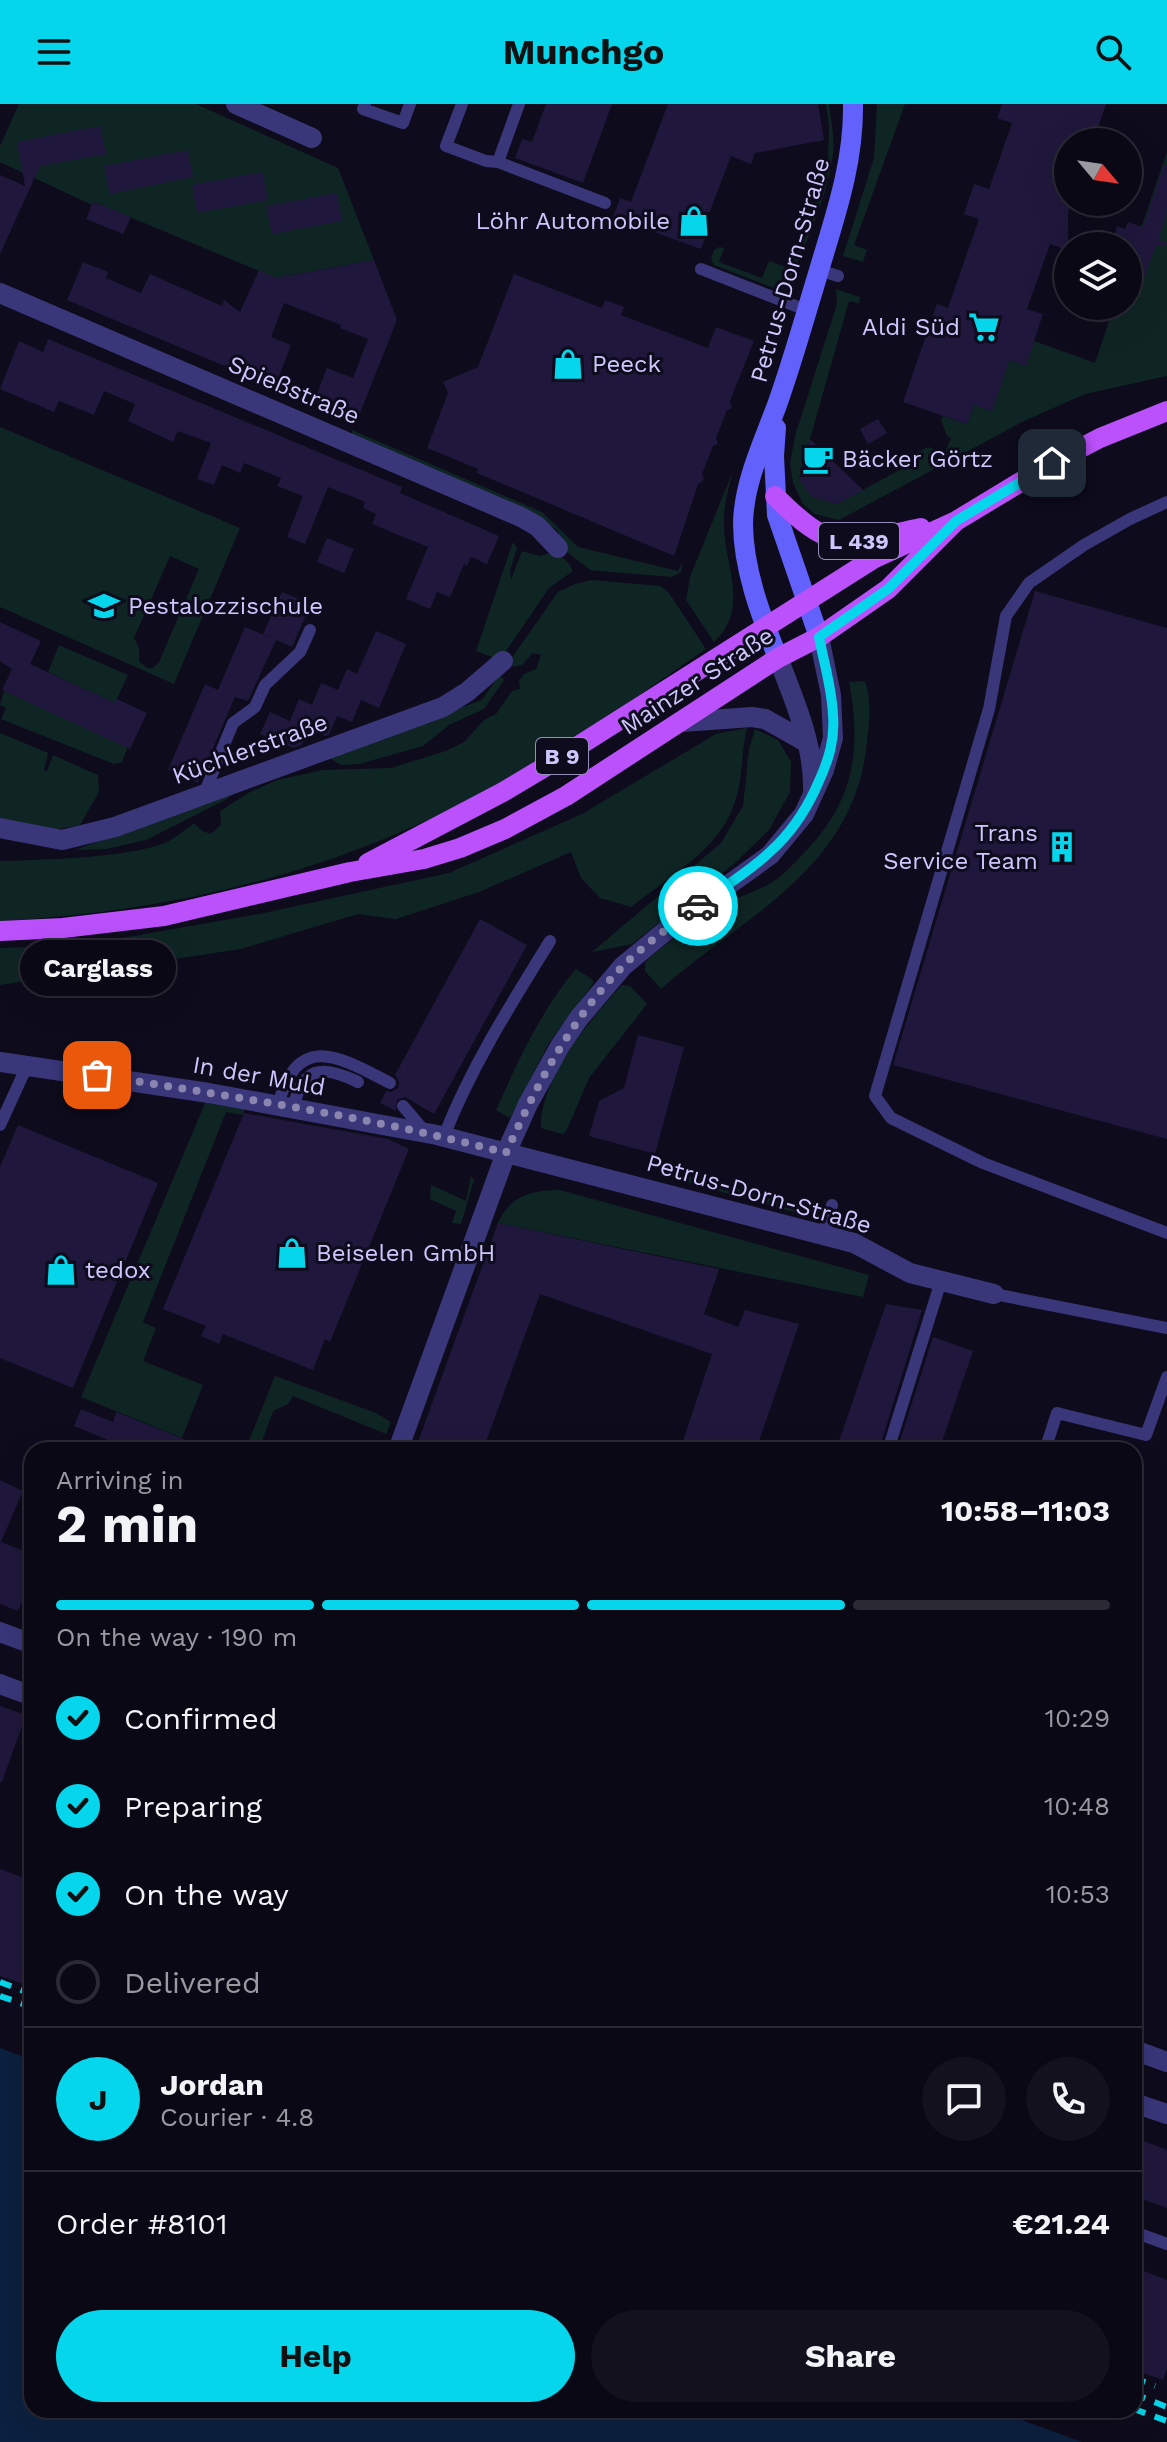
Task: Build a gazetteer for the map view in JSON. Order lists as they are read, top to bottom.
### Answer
{
  "streets": {
    "main road": [
      "Petrus-Dorn-Straße",
      "L 439",
      "Mainzer Straße",
      "B 9"
    ],
    "street": ["Spießstraße", "Küchlerstraße", "In der Muld"]
  },
  "crossings": [
    ["Petrus-Dorn-Straße", "L 439"],
    ["Petrus-Dorn-Straße", "Mainzer Straße"],
    ["Petrus-Dorn-Straße", "In der Muld"],
    ["L 439", "Mainzer Straße"]
  ],
  "places": {
    "shop": [
      "Löhr Automobile",
      "Peeck",
      "Beiselen GmbH",
      "tedox"
    ],
    "supermarket": ["Aldi Süd"],
    "cafe": ["Bäcker Görtz"],
    "school or university": ["Pestalozzischule"],
    "building": ["Trans Service Team"],
    "other": ["Carglass"]
  },
  "north": "bottom right",
  "page": {
    "header": "Munchgo",
    "bubble": "Carglass",
    "heading": ["2 min", "Arriving in", "10:58–11:03"],
    "panel": [
      "Jordan",
      "Courier · 4.8",
      "Order #8101",
      "€21.24"
    ],
    "bar": "On the way · 190 m",
    "list": [
      ["Confirmed", "10:29"],
      ["Preparing", "10:48"],
      ["On the way", "10:53"],
      "Delivered"
    ],
    "round": "J",
    "buttons": ["Help", "Share"]
  }
}
